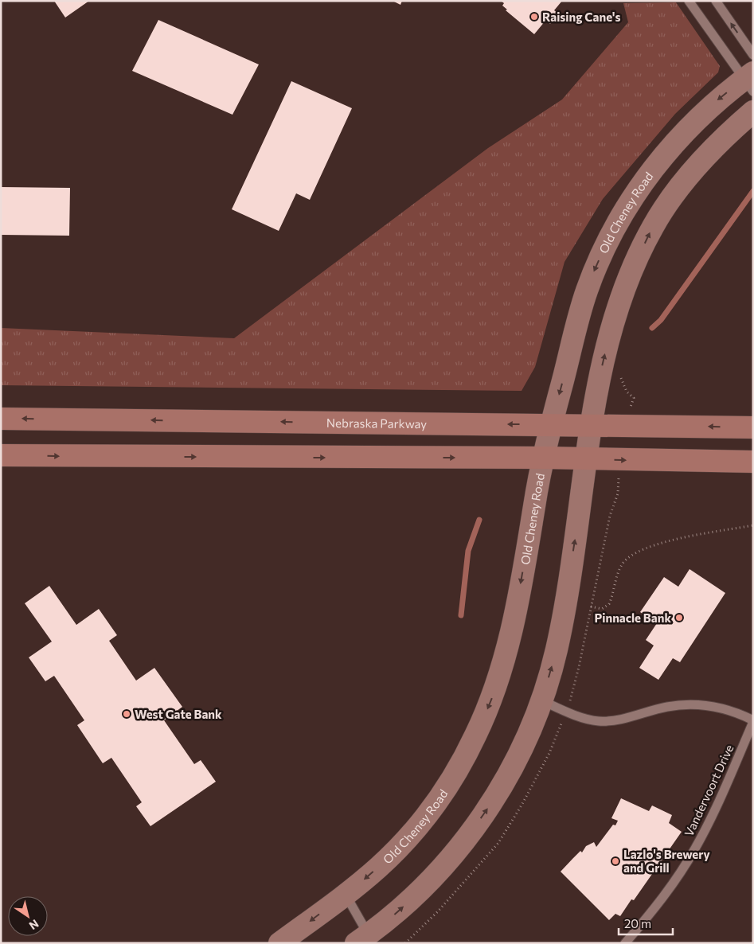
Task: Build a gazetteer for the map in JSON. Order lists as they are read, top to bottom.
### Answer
{
  "streets": {
    "main road": ["Old Cheney Road", "Nebraska Parkway"],
    "lane": ["Vandervoort Drive"]
  },
  "crossings": [
    ["Old Cheney Road", "Nebraska Parkway"]
  ],
  "places": [
    "Raising Cane's",
    "Pinnacle Bank",
    "West Gate Bank",
    "Lazlo's Brewery and Grill"
  ],
  "scale_bar": "20 m",
  "north": "bottom right"
}
